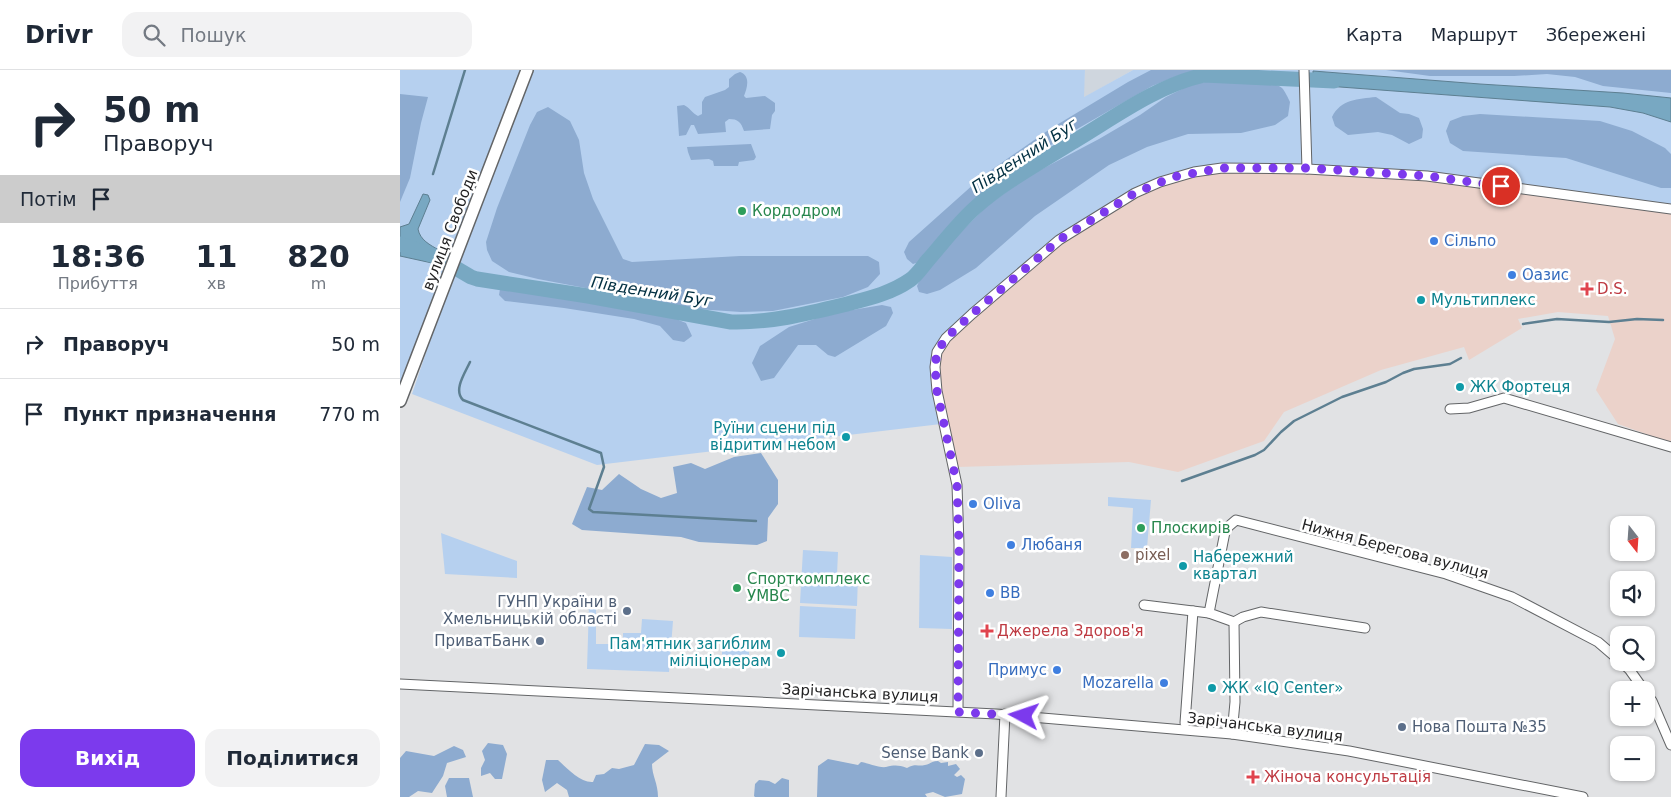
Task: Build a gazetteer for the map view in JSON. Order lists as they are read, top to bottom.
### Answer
{
  "streets": {
    "main road": ["вулиця Свободи"],
    "street": ["Нижня Берегова вулиця", "Зарічанська вулиця"]
  },
  "water": ["Південний Буг"],
  "places": {
    "other": [
      "Кордодром",
      "Сільпо",
      "Оазис",
      "Мультиплекс",
      "ЖК Фортеця",
      "Руїни сцени під відритим небом",
      "Oliva",
      "Плоскирів",
      "Любаня",
      "pixel",
      "Набережний квартал",
      "Спорткомплекс УМВС",
      "ВВ",
      "ГУНП України в Хмельницькій області",
      "ПриватБанк",
      "Пам'ятник загиблим міліціонерам",
      "Примус",
      "Mozarella",
      "ЖК «IQ Center»",
      "Нова Пошта №35",
      "Sense Bank"
    ],
    "health": ["D.S.", "Джерела Здоров'я", "Жіноча консультація"]
  },
  "north": "bottom",
  "page": {
    "header": "Drivr",
    "search": "Пошук",
    "nav": ["Карта", "Маршрут", "Збережені"],
    "turn": ["50 m", "Праворуч"],
    "then": "Потім",
    "eta": [
      "18:36",
      "Прибуття",
      "11",
      "хв",
      "820",
      "m"
    ],
    "list": [
      {
        "name": "Праворуч",
        "value": "50 m"
      },
      {
        "name": "Пункт призначення",
        "value": "770 m"
      }
    ],
    "map_buttons": ["+", "−"],
    "buttons": ["Вихід", "Поділитися"]
  }
}
